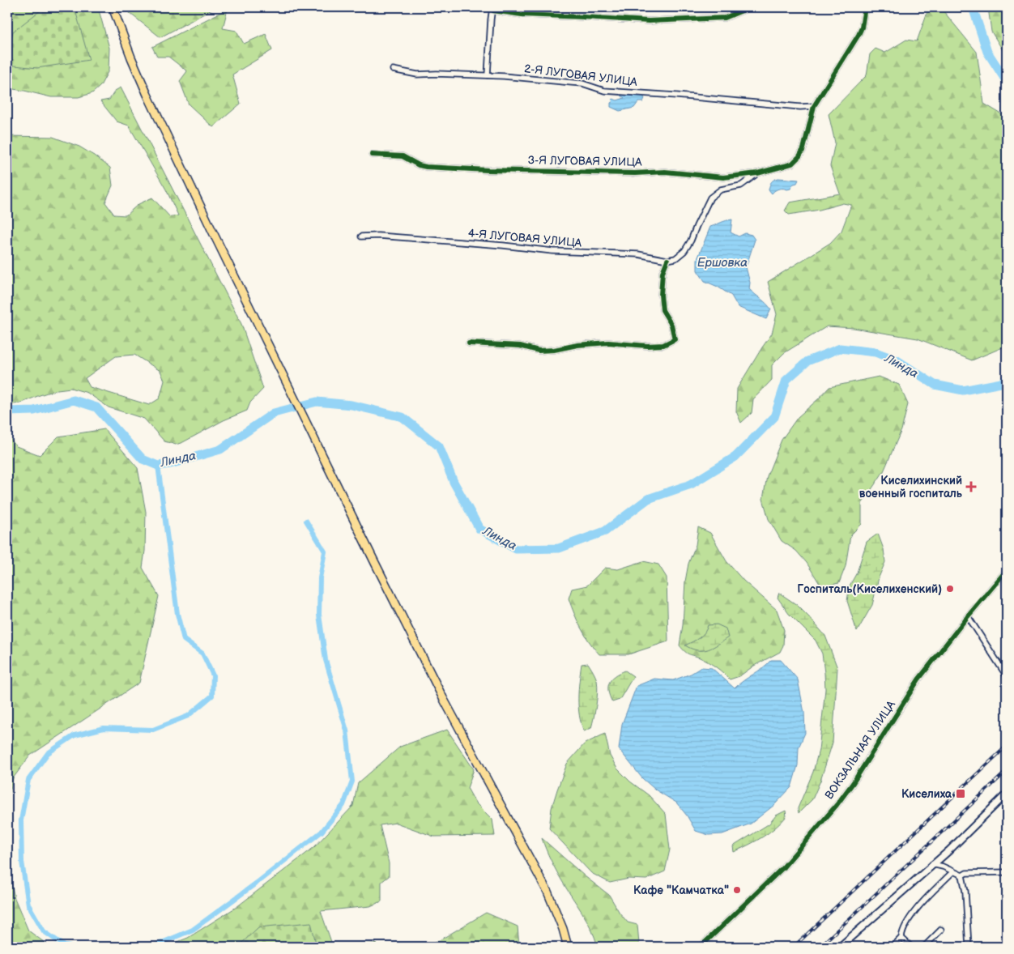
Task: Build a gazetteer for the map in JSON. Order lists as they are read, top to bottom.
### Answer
{
  "streets": {
    "street": [
      "2-Я ЛУГОВАЯ УЛИЦА",
      "3-Я ЛУГОВАЯ УЛИЦА",
      "4-Я ЛУГОВАЯ УЛИЦА",
      "ВОКЗАЛЬНАЯ УЛИЦА"
    ]
  },
  "crossings": [
    ["2-Я ЛУГОВАЯ УЛИЦА", "3-Я ЛУГОВАЯ УЛИЦА"]
  ],
  "water": ["Ершовка", "Линда"],
  "places": {
    "health": ["Киселихинский военный госпиталь"],
    "other": ["Госпиталь(Киселихенский)", "Кафе \"Камчатка\""],
    "transit": ["Киселиха"]
  }
}
